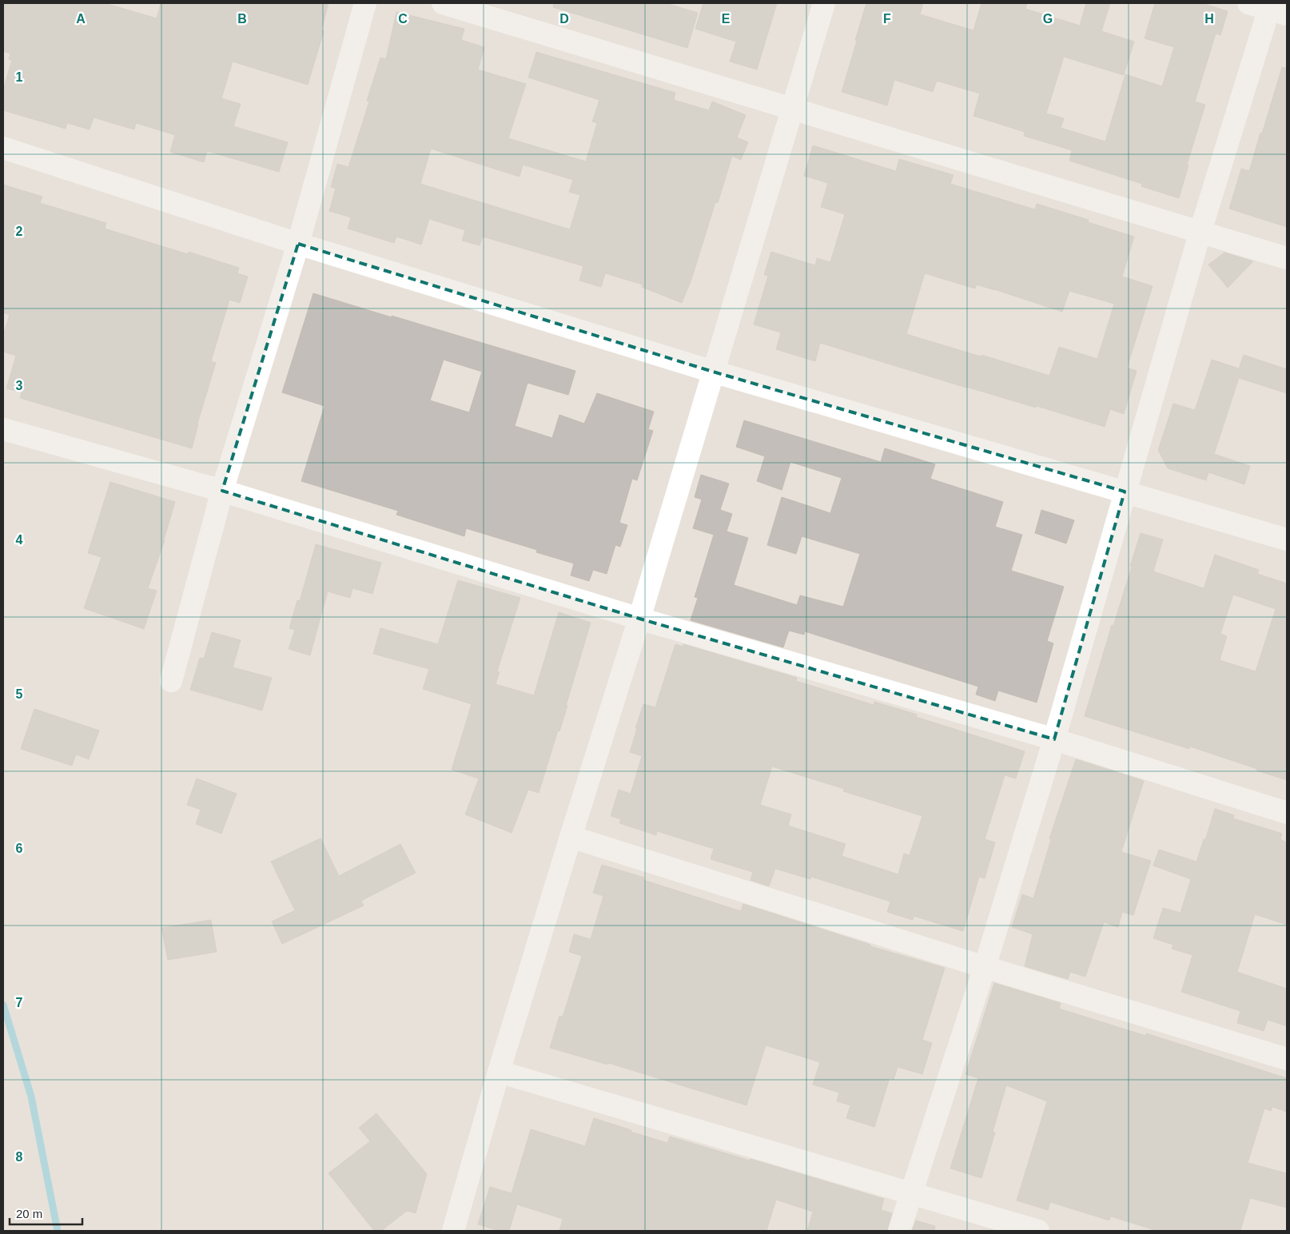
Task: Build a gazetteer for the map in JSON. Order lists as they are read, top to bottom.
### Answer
{
  "scale_bar": "20 m",
  "grid": {
    "columns": [
      "A",
      "B",
      "C",
      "D",
      "E",
      "F",
      "G",
      "H"
    ],
    "rows": [
      "1",
      "2",
      "3",
      "4",
      "5",
      "6",
      "7",
      "8"
    ]
  }
}
